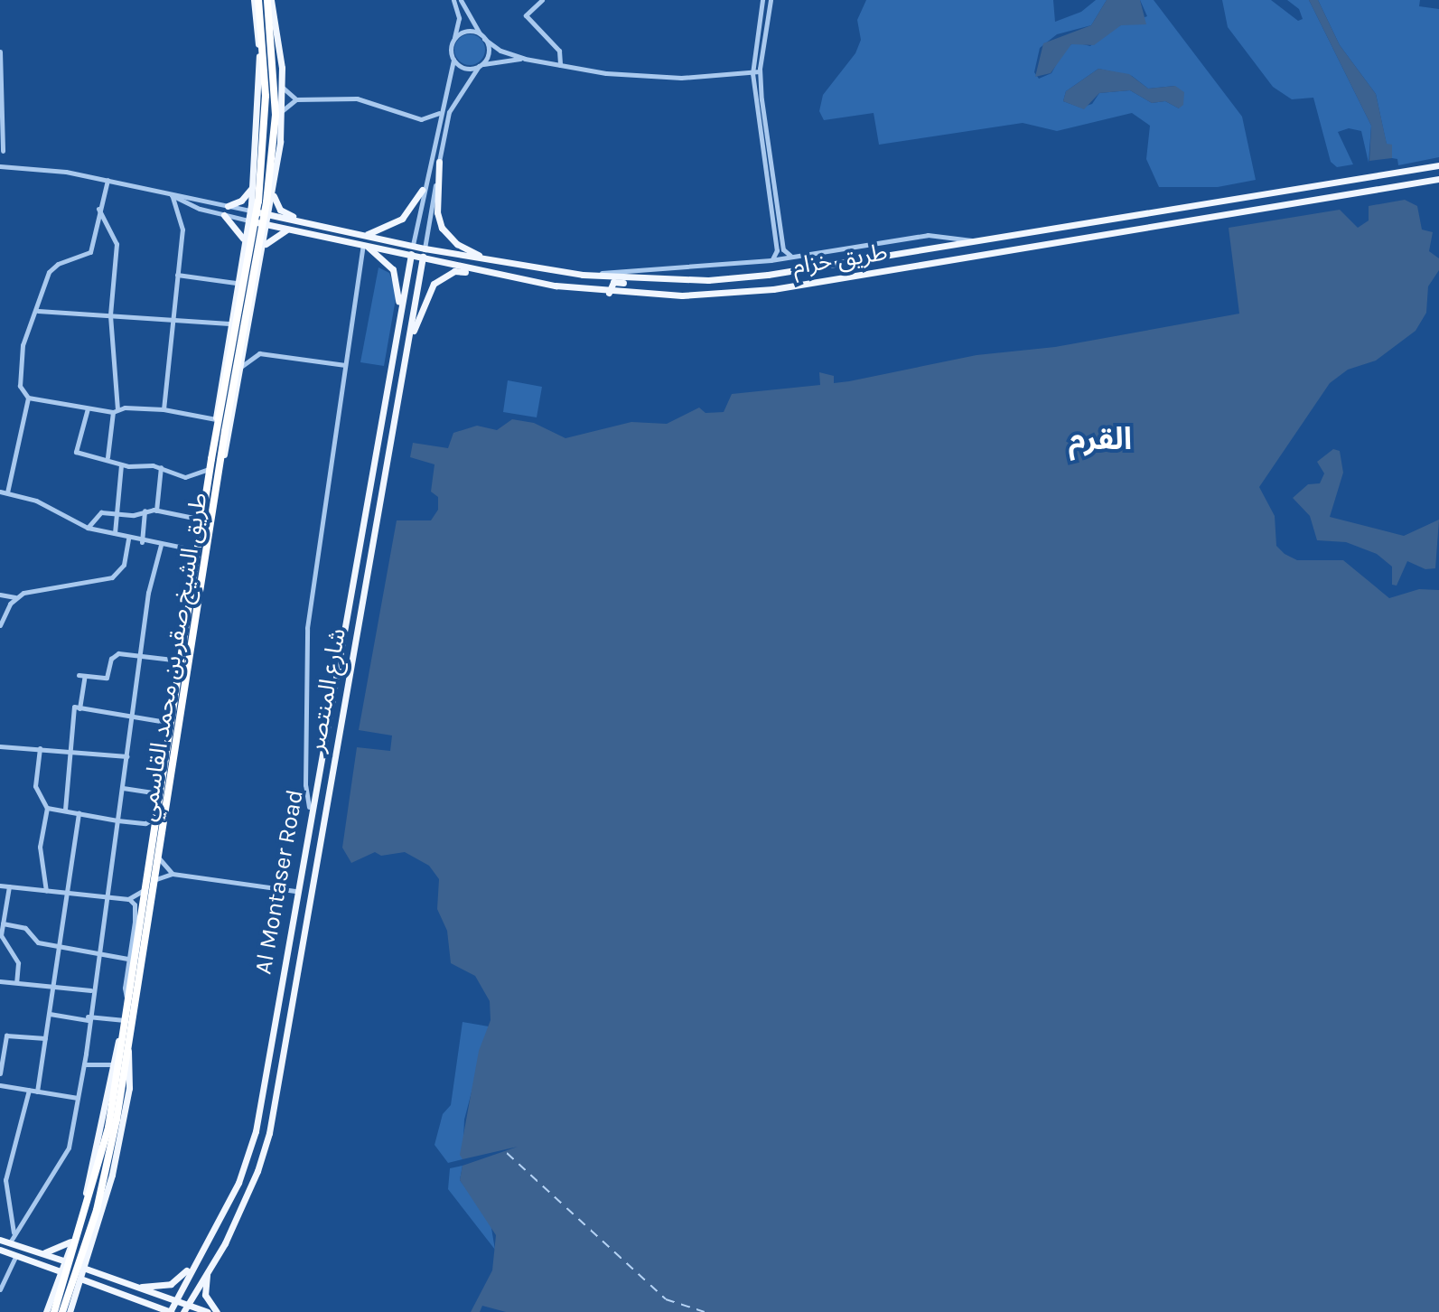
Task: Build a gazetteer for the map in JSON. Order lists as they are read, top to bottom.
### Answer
{
  "streets": {
    "highway": ["طريق الشيخ صقر بن محمد القاسمي"],
    "main road": ["طريق خزام", "شارع المنتصر", "Al Montaser Road"]
  },
  "crossings": [
    ["طريق خزام", "شارع المنتصر"]
  ],
  "districts": ["القرم"]
}
